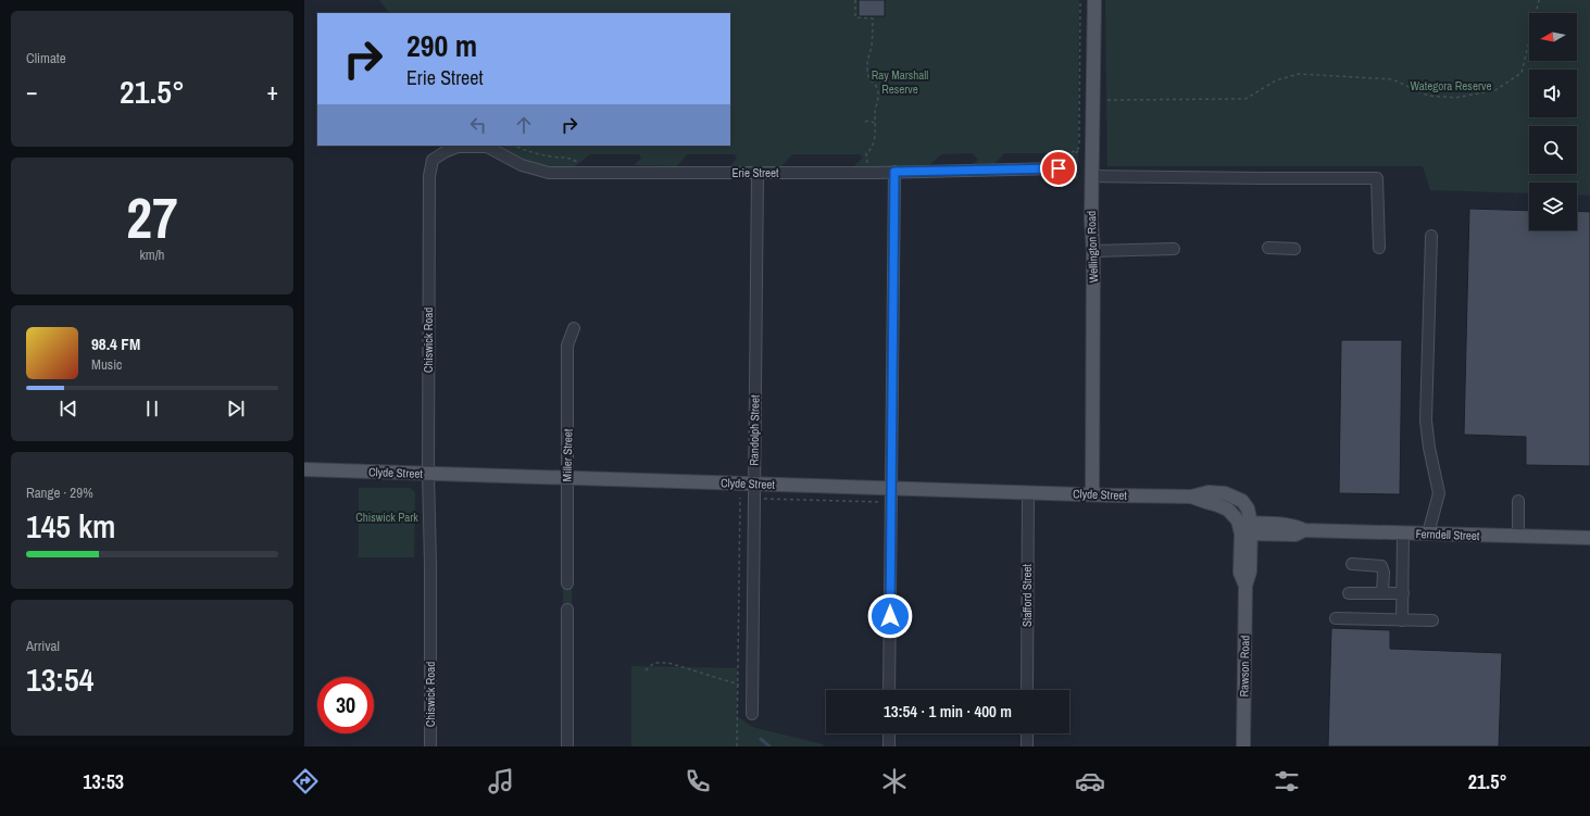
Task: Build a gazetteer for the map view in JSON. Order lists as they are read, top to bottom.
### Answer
{
  "streets": {
    "main road": [
      "Wellington Road",
      "Clyde Street",
      "Ferndell Street",
      "Rawson Road"
    ],
    "street": [
      "Erie Street",
      "Chiswick Road",
      "Randolph Street",
      "Miller Street",
      "Stafford Street"
    ]
  },
  "crossings": [
    ["Erie Street", "Chiswick Road"],
    ["Erie Street", "Randolph Street"],
    ["Wellington Road", "Clyde Street"],
    ["Chiswick Road", "Clyde Street"],
    ["Randolph Street", "Clyde Street"],
    ["Miller Street", "Clyde Street"],
    ["Clyde Street", "Ferndell Street"],
    ["Clyde Street", "Stafford Street"],
    ["Clyde Street", "Rawson Road"],
    ["Ferndell Street", "Rawson Road"]
  ],
  "parks": ["Ray Marshall Reserve", "Wategora Reserve", "Chiswick Park"],
  "north": "left",
  "page": {
    "tile": [
      "Climate",
      ["27", "km/h"],
      ["Range · 29%", "145 km"],
      ["Arrival", "13:54"]
    ],
    "turn": ["290 m", "Erie Street"],
    "heat": ["−", "21.5°", "+"],
    "song": ["98.4 FM", "Music"],
    "limit": "30",
    "trip": "13:54 · 1 min · 400 m",
    "tabs": ["13:53", "21.5°"]
  }
}
